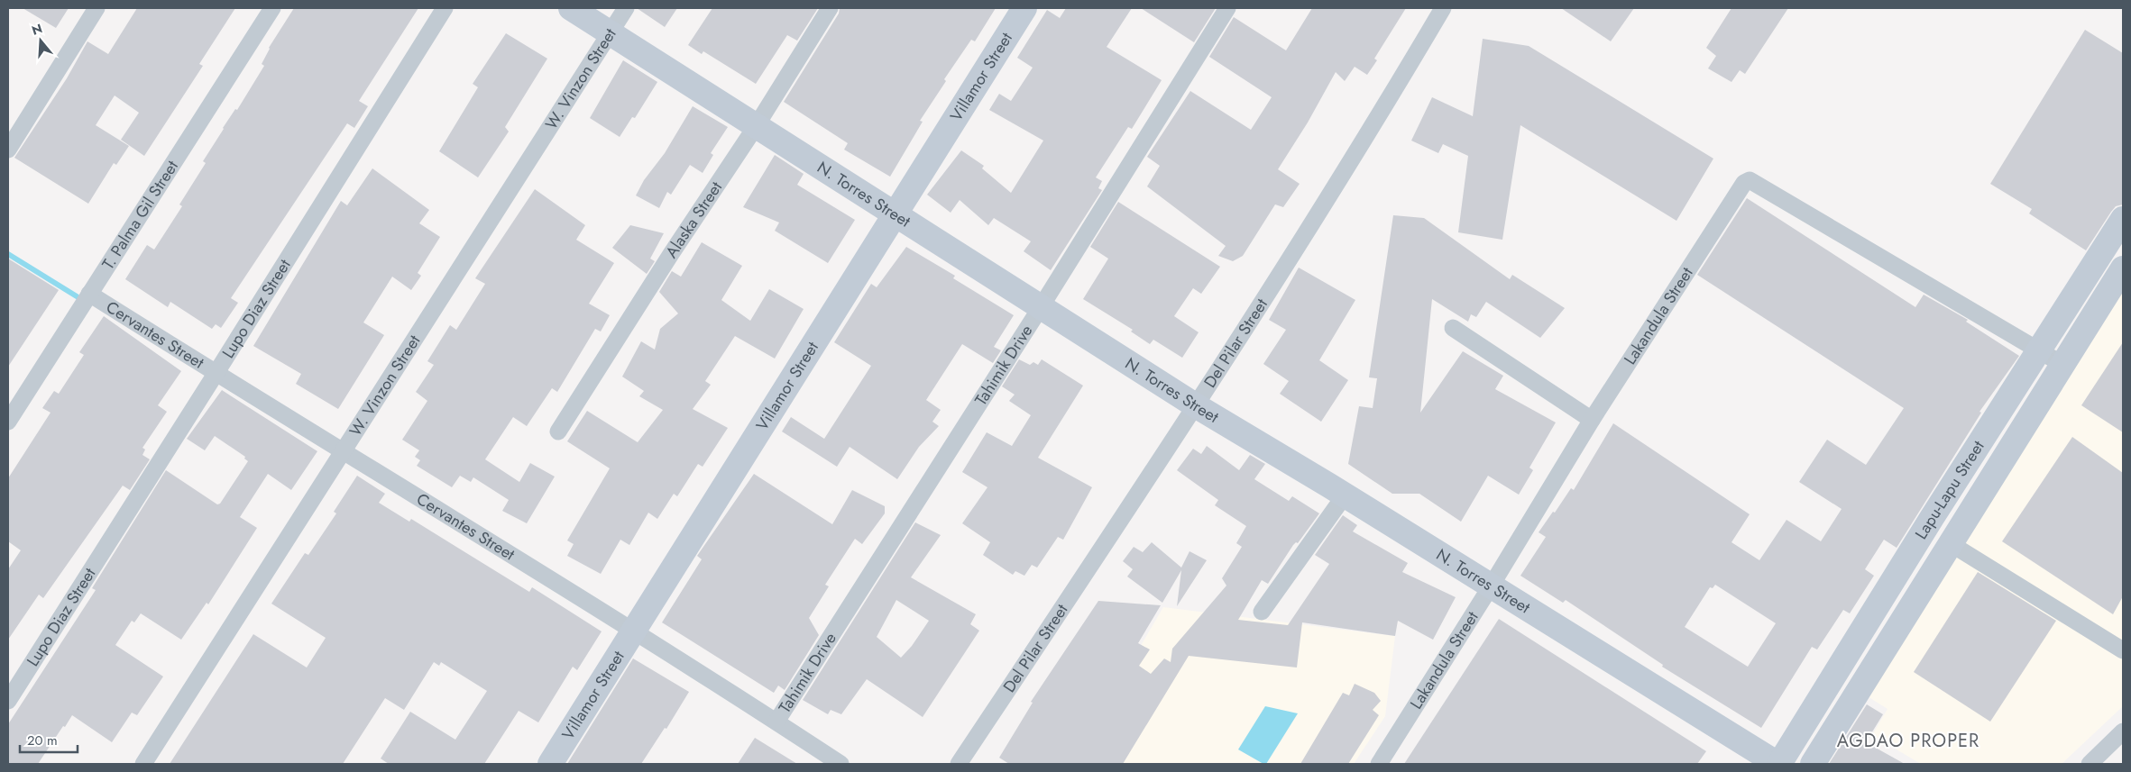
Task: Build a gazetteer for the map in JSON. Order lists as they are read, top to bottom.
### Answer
{
  "streets": {
    "street": [
      "Villamor Street",
      "W. Vinzon Street",
      "N. Torres Street",
      "T. Palma Gil Street",
      "Alaska Street",
      "Lupo Diaz Street",
      "Lakandula Street",
      "Cervantes Street",
      "Del Pilar Street",
      "Tahimik Drive",
      "Lapu-Lapu Street"
    ]
  },
  "crossings": [
    ["Villamor Street", "N. Torres Street"],
    ["Villamor Street", "Cervantes Street"],
    ["W. Vinzon Street", "N. Torres Street"],
    ["W. Vinzon Street", "Cervantes Street"],
    ["N. Torres Street", "Alaska Street"],
    ["N. Torres Street", "Lakandula Street"],
    ["N. Torres Street", "Del Pilar Street"],
    ["N. Torres Street", "Tahimik Drive"],
    ["N. Torres Street", "Lapu-Lapu Street"],
    ["T. Palma Gil Street", "Cervantes Street"],
    ["Lupo Diaz Street", "Cervantes Street"],
    ["Lakandula Street", "Lapu-Lapu Street"],
    ["Cervantes Street", "Tahimik Drive"]
  ],
  "districts": ["AGDAO PROPER"],
  "scale_bar": "20 m",
  "north": "top"
}
